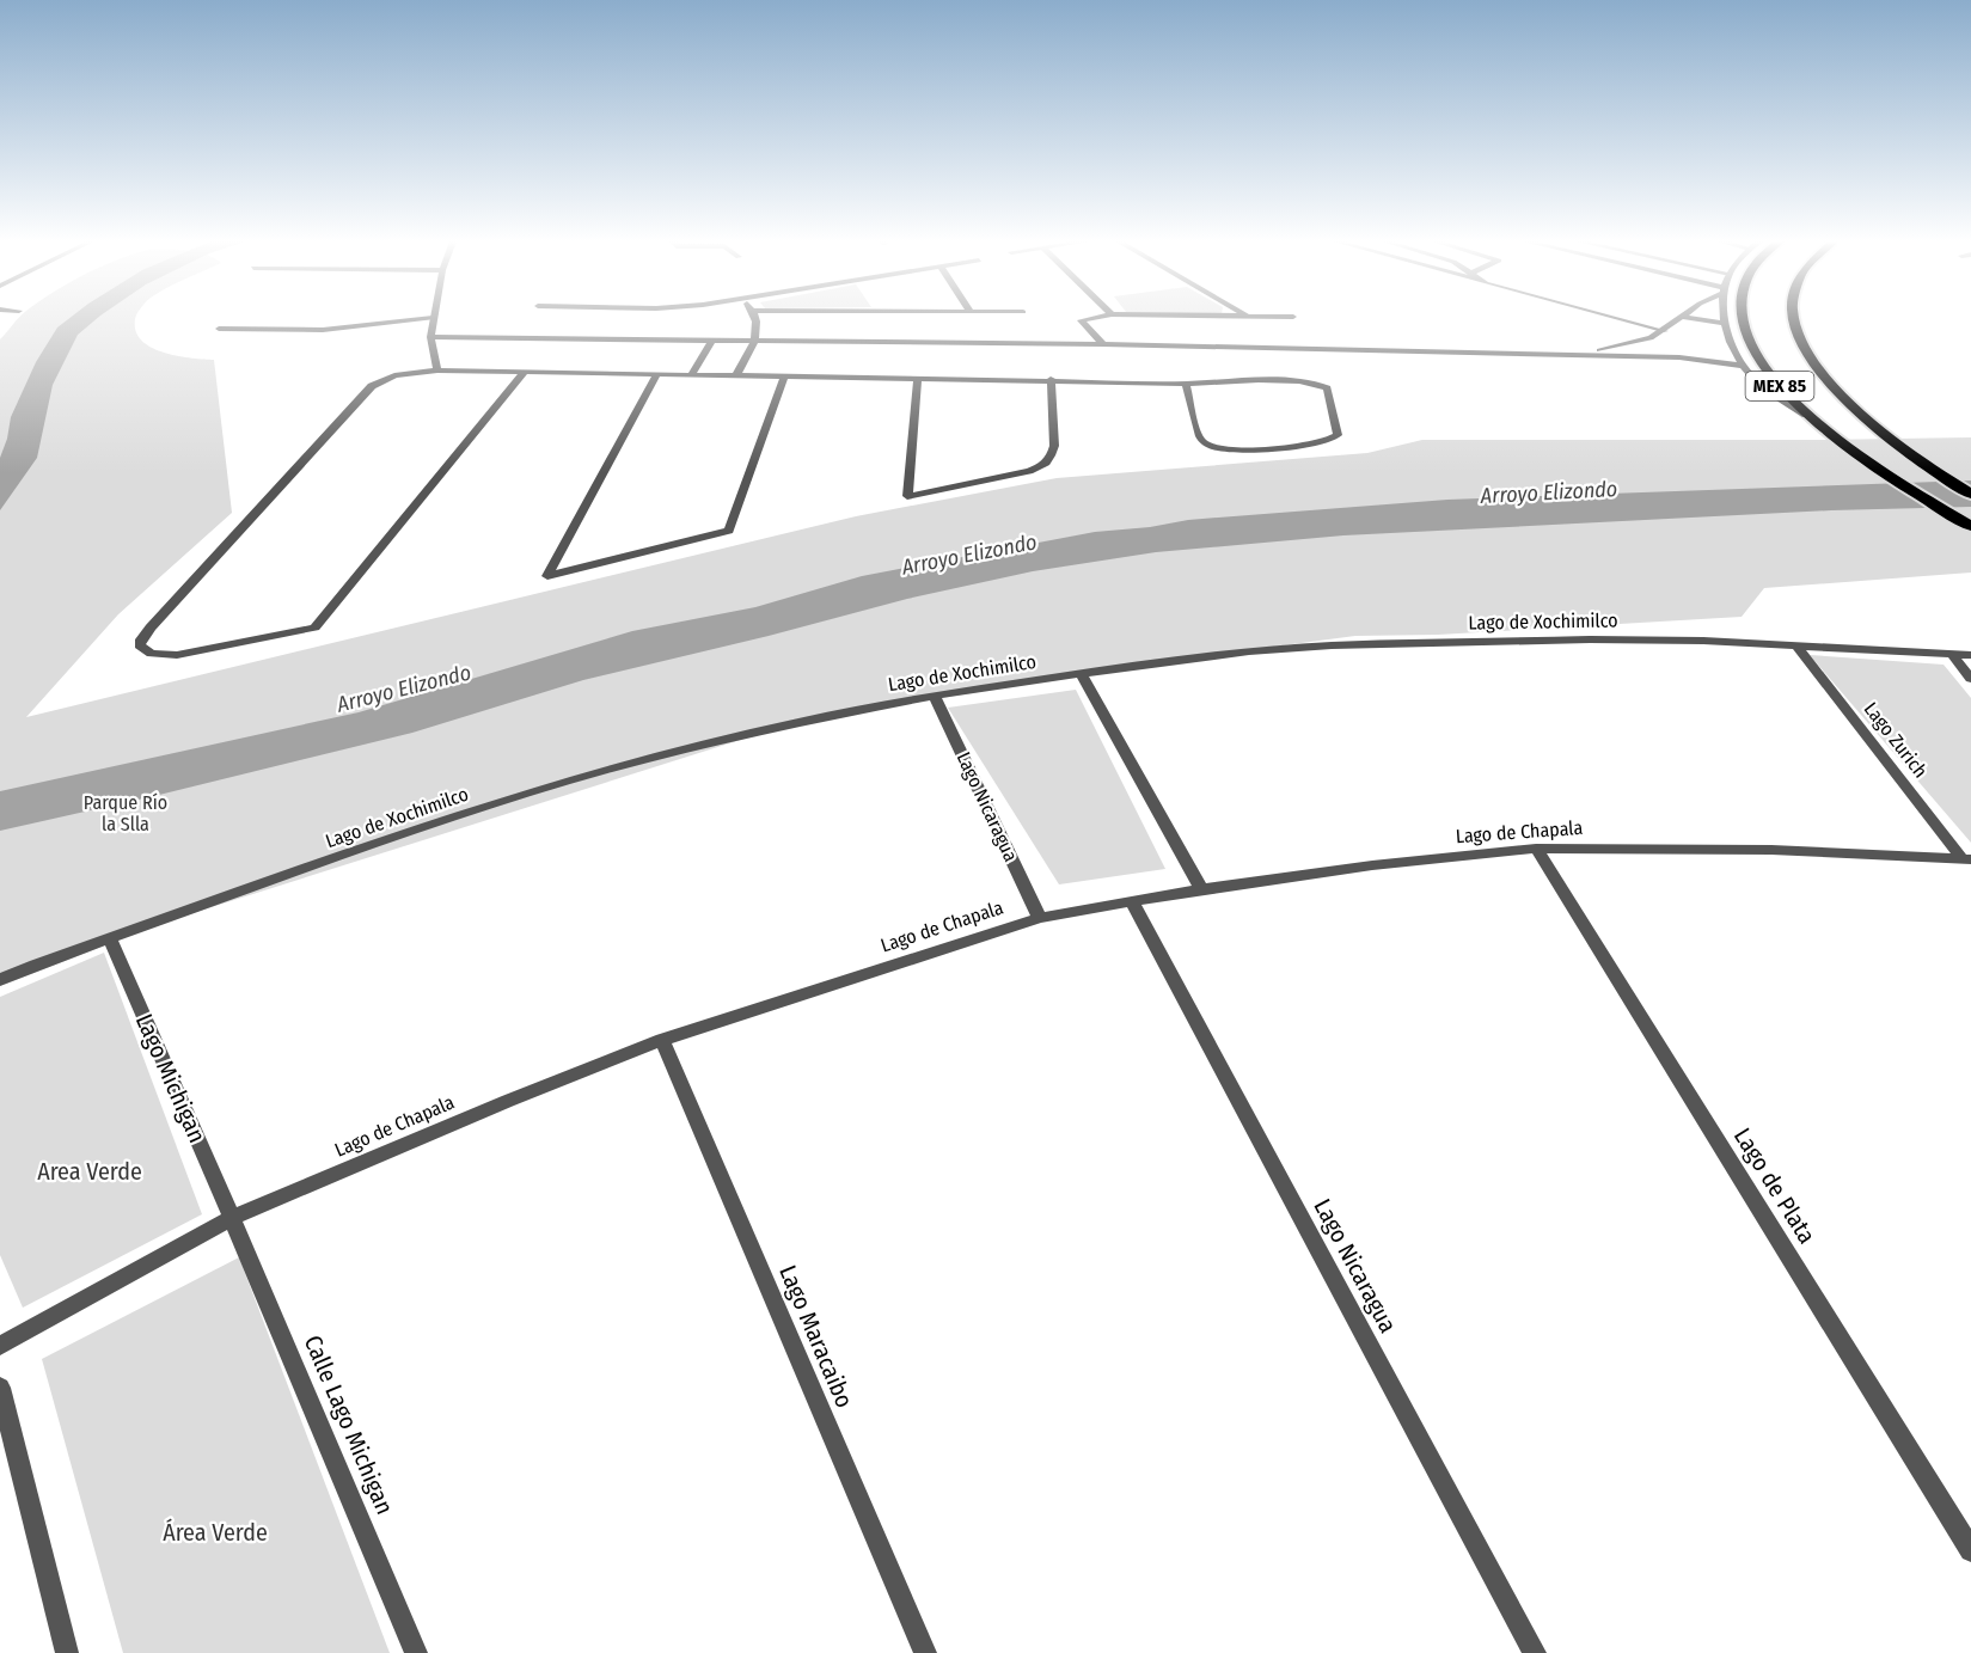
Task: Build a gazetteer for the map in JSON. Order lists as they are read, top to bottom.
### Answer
{
  "streets": {
    "highway": ["MEX 85"],
    "street": [
      "Lago de Xochimilco",
      "Lago Zurich",
      "Lago Nicaragua",
      "Lago de Chapala",
      "Lago Michigan",
      "Lago de Plata",
      "Lago Maracaibo",
      "Calle Lago Michigan"
    ]
  },
  "crossings": [
    ["Lago de Xochimilco", "Lago Zurich"],
    ["Lago de Xochimilco", "Lago Nicaragua"],
    ["Lago de Xochimilco", "Lago Michigan"],
    ["Lago Zurich", "Lago de Chapala"],
    ["Lago Nicaragua", "Lago de Chapala"],
    ["Lago de Chapala", "Lago Michigan"],
    ["Lago de Chapala", "Lago de Plata"],
    ["Lago de Chapala", "Lago Maracaibo"],
    ["Lago de Chapala", "Calle Lago Michigan"],
    ["Lago Michigan", "Calle Lago Michigan"]
  ],
  "water": ["Arroyo Elizondo"],
  "parks": ["Parque Río la Slla", "Area Verde", "Área Verde"]
}
